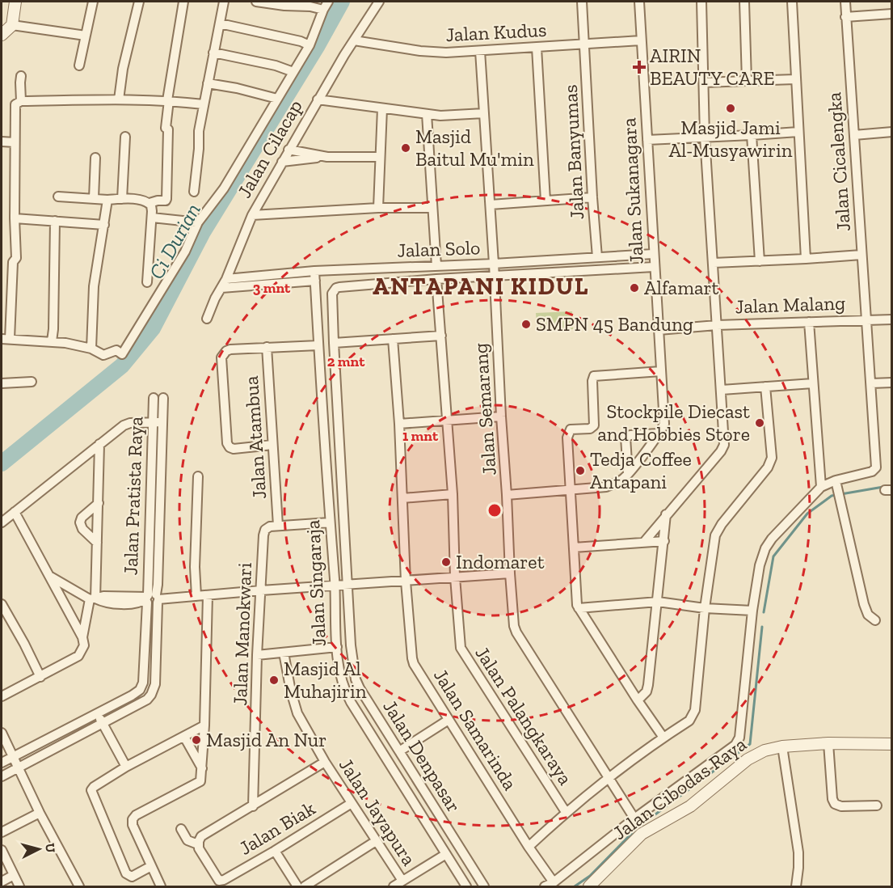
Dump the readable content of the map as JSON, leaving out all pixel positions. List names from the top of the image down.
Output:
{
  "streets": {
    "street": [
      "Jalan Kudus",
      "Jalan Cilacap",
      "Jalan Banyumas",
      "Jalan Cicalengka",
      "Jalan Sukanagara",
      "Jalan Solo",
      "Jalan Malang",
      "Jalan Semarang",
      "Jalan Atambua",
      "Jalan Pratista Raya",
      "Jalan Singaraja",
      "Jalan Manokwari",
      "Jalan Palangkaraya",
      "Jalan Samarinda",
      "Jalan Denpasar",
      "Jalan Cibodas Raya",
      "Jalan Jayapura",
      "Jalan Biak"
    ]
  },
  "crossings": [
    ["Jalan Kudus", "Jalan Cilacap"],
    ["Jalan Kudus", "Jalan Banyumas"],
    ["Jalan Kudus", "Jalan Sukanagara"],
    ["Jalan Kudus", "Jalan Semarang"],
    ["Jalan Cilacap", "Jalan Solo"],
    ["Jalan Banyumas", "Jalan Solo"],
    ["Jalan Cicalengka", "Jalan Malang"],
    ["Jalan Sukanagara", "Jalan Solo"],
    ["Jalan Sukanagara", "Jalan Malang"],
    ["Jalan Sukanagara", "Jalan Semarang"],
    ["Jalan Solo", "Jalan Semarang"],
    ["Jalan Solo", "Jalan Singaraja"],
    ["Jalan Atambua", "Jalan Manokwari"],
    ["Jalan Singaraja", "Jalan Denpasar"],
    ["Jalan Palangkaraya", "Jalan Denpasar"],
    ["Jalan Jayapura", "Jalan Biak"]
  ],
  "districts": ["ANTAPANI KIDUL"],
  "water": ["Ci Durian"],
  "places": {
    "health": ["AIRIN BEAUTY CARE"],
    "other": [
      "Masjid Jami Al-Musyawirin",
      "Masjid Baitul Mu'min",
      "Alfamart",
      "SMPN 45 Bandung",
      "Stockpile Diecast and Hobbies Store",
      "Tedja Coffee Antapani",
      "Indomaret",
      "Masjid Al Muhajirin",
      "Masjid An Nur"
    ]
  },
  "north": "right",
  "rings": ["3 mnt", "2 mnt", "1 mnt"]
}
